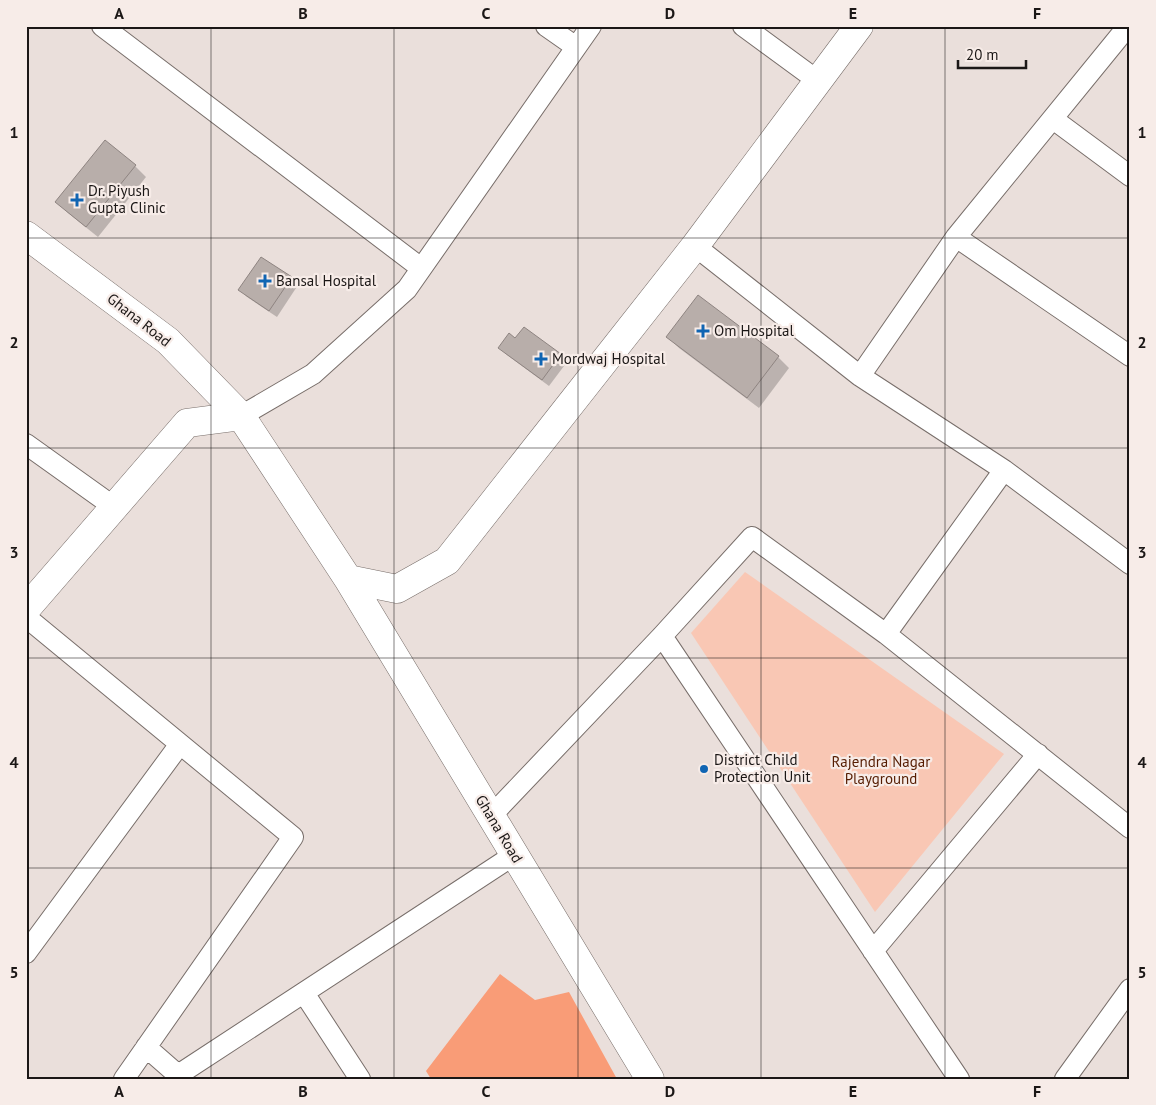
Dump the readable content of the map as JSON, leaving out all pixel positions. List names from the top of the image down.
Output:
{
  "streets": {
    "street": ["Ghana Road"]
  },
  "parks": ["Rajendra Nagar Playground"],
  "places": {
    "health": [
      "Dr. Piyush Gupta Clinic",
      "Bansal Hospital",
      "Om Hospital",
      "Mordwaj Hospital"
    ],
    "other": ["District Child Protection Unit"]
  },
  "scale_bar": "20 m",
  "grid": {
    "columns": [
      "A",
      "B",
      "C",
      "D",
      "E",
      "F"
    ],
    "rows": [
      "1",
      "2",
      "3",
      "4",
      "5"
    ]
  }
}
